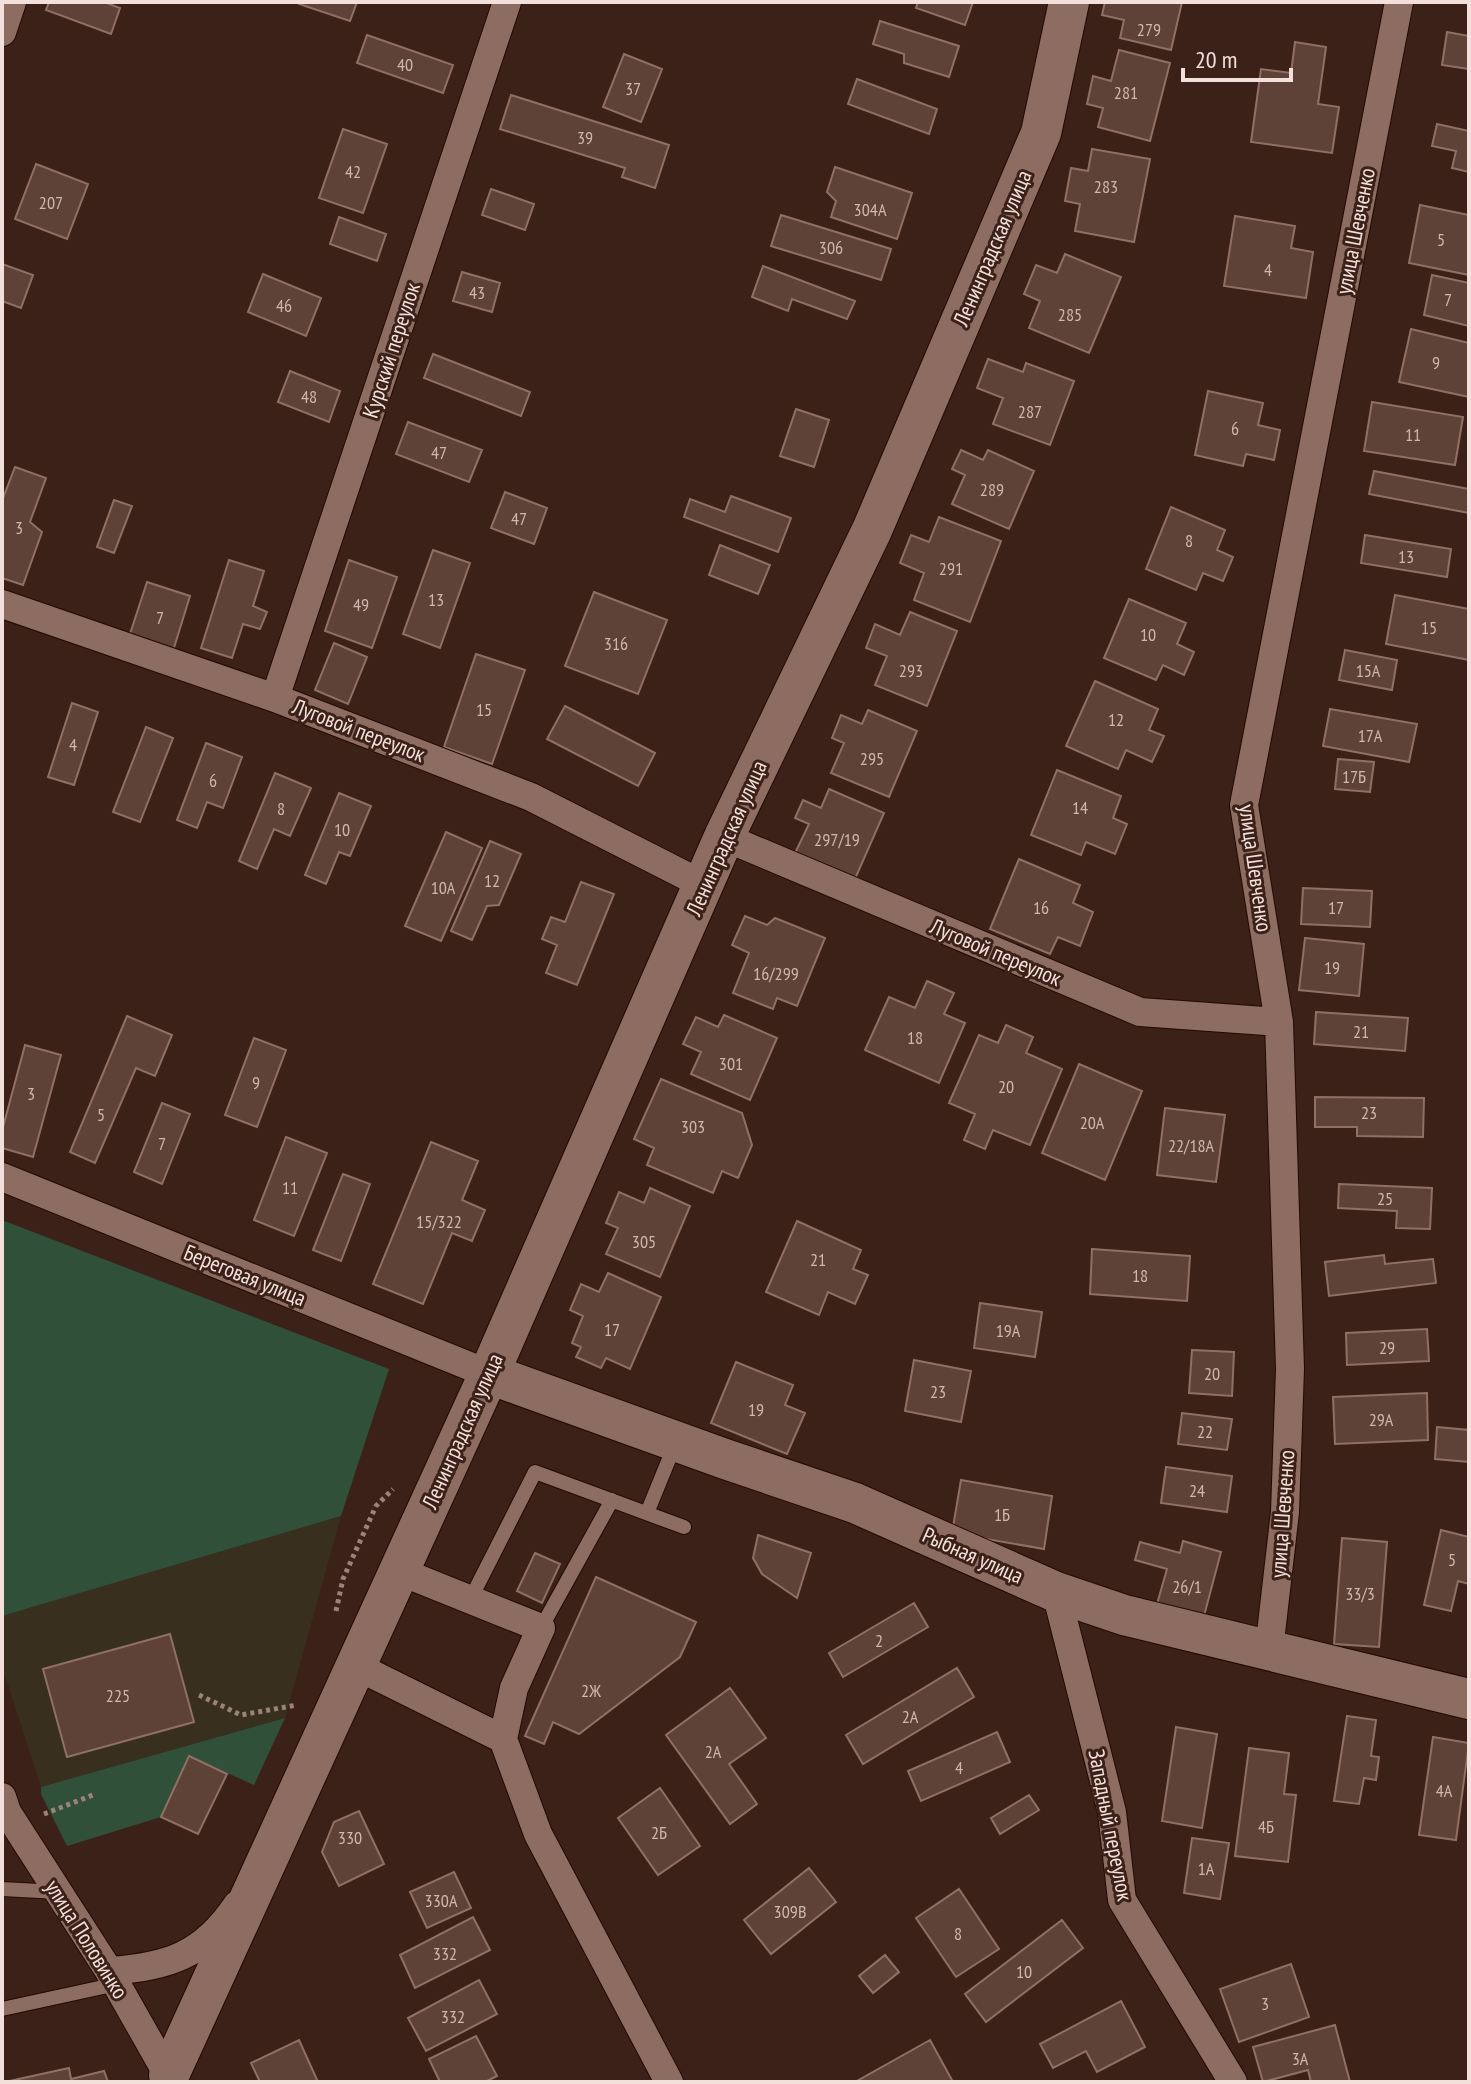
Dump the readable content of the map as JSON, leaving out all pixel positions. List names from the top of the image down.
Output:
{
  "streets": {
    "street": [
      "улица Шевченко",
      "Ленинградская улица",
      "Курский переулок",
      "Луговой переулок",
      "Береговая улица",
      "Рыбная улица",
      "Западный переулок",
      "улица Половинко"
    ]
  },
  "crossings": [
    ["улица Шевченко", "Луговой переулок"],
    ["улица Шевченко", "Рыбная улица"],
    ["Ленинградская улица", "Луговой переулок"],
    ["Ленинградская улица", "Береговая улица"],
    ["Ленинградская улица", "Рыбная улица"],
    ["Ленинградская улица", "улица Половинко"],
    ["Курский переулок", "Луговой переулок"],
    ["Береговая улица", "Рыбная улица"],
    ["Рыбная улица", "Западный переулок"]
  ],
  "house_numbers": [
    "279",
    "40",
    "37",
    "281",
    "39",
    "42",
    "283",
    "207",
    "304А",
    "5",
    "306",
    "4",
    "43",
    "7",
    "46",
    "285",
    "9",
    "48",
    "287",
    "6",
    "11",
    "47",
    "289",
    "47",
    "3",
    "8",
    "13",
    "291",
    "13",
    "49",
    "7",
    "15",
    "10",
    "316",
    "293",
    "15А",
    "15",
    "12",
    "17А",
    "4",
    "295",
    "17Б",
    "6",
    "14",
    "8",
    "10",
    "297/19",
    "12",
    "10А",
    "16",
    "17",
    "19",
    "16/299",
    "21",
    "18",
    "301",
    "9",
    "20",
    "3",
    "23",
    "5",
    "20А",
    "303",
    "7",
    "22/18А",
    "11",
    "25",
    "15/322",
    "305",
    "21",
    "18",
    "17",
    "19А",
    "29",
    "20",
    "23",
    "19",
    "29А",
    "22",
    "24",
    "1Б",
    "5",
    "26/1",
    "33/3",
    "2",
    "2Ж",
    "225",
    "2А",
    "2А",
    "4",
    "4А",
    "4Б",
    "2Б",
    "330",
    "1А",
    "330А",
    "309В",
    "8",
    "332",
    "10",
    "3",
    "332",
    "3А"
  ],
  "scale_bar": "20 m"
}
